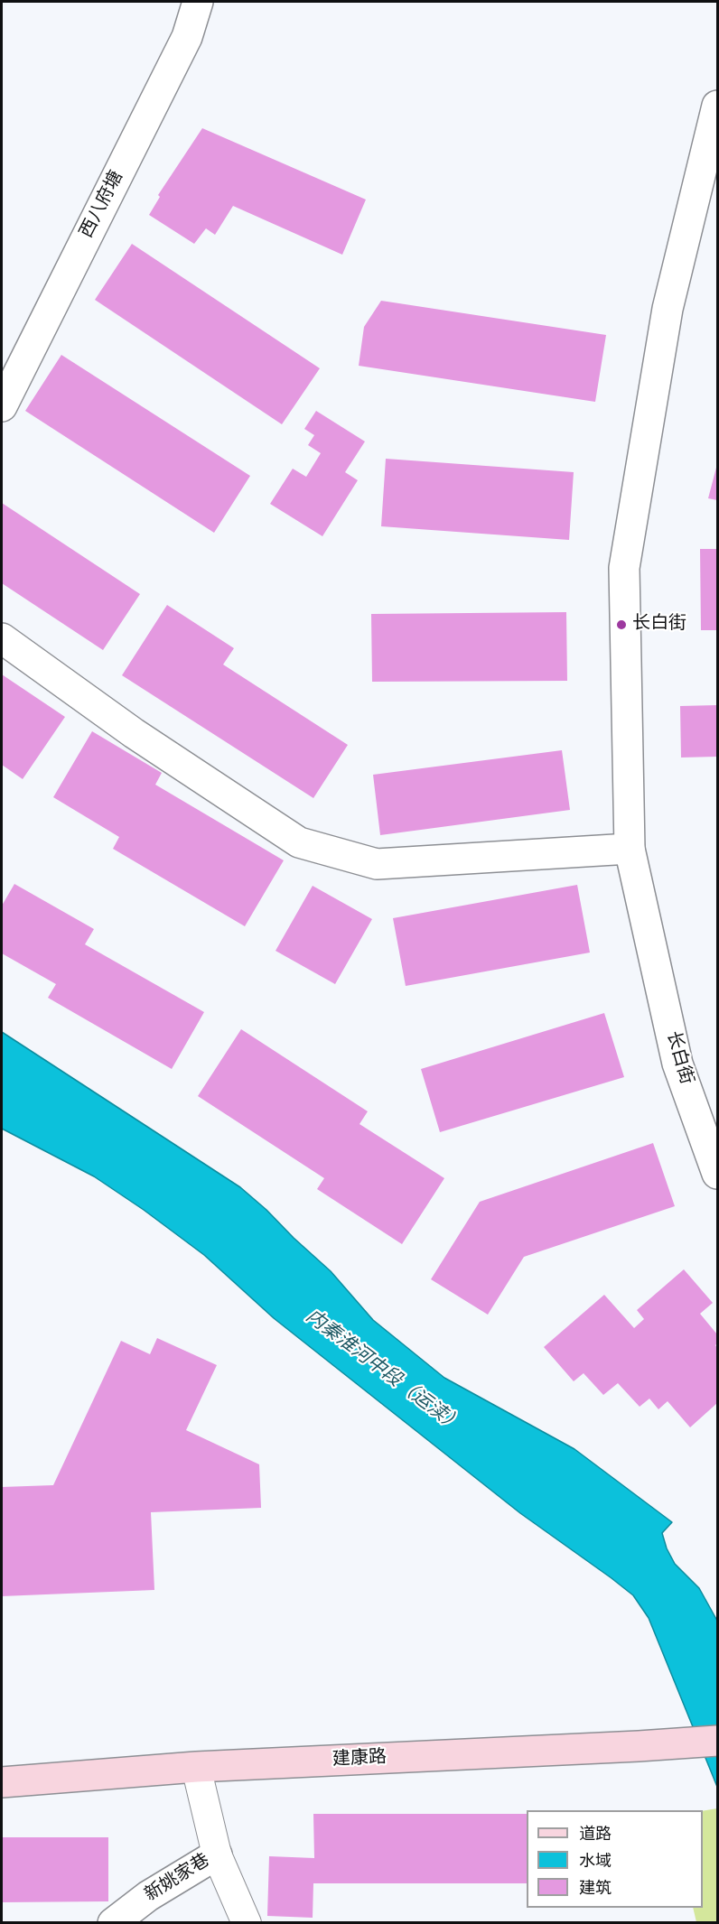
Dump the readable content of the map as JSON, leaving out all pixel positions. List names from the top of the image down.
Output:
{
  "streets": {
    "main road": ["建康路"],
    "street": ["西八府塘", "长白街", "新姚家巷"]
  },
  "water": ["内秦淮河中段（运渎）"],
  "places": ["长白街"],
  "legend": ["道路", "水域", "建筑"]
}
